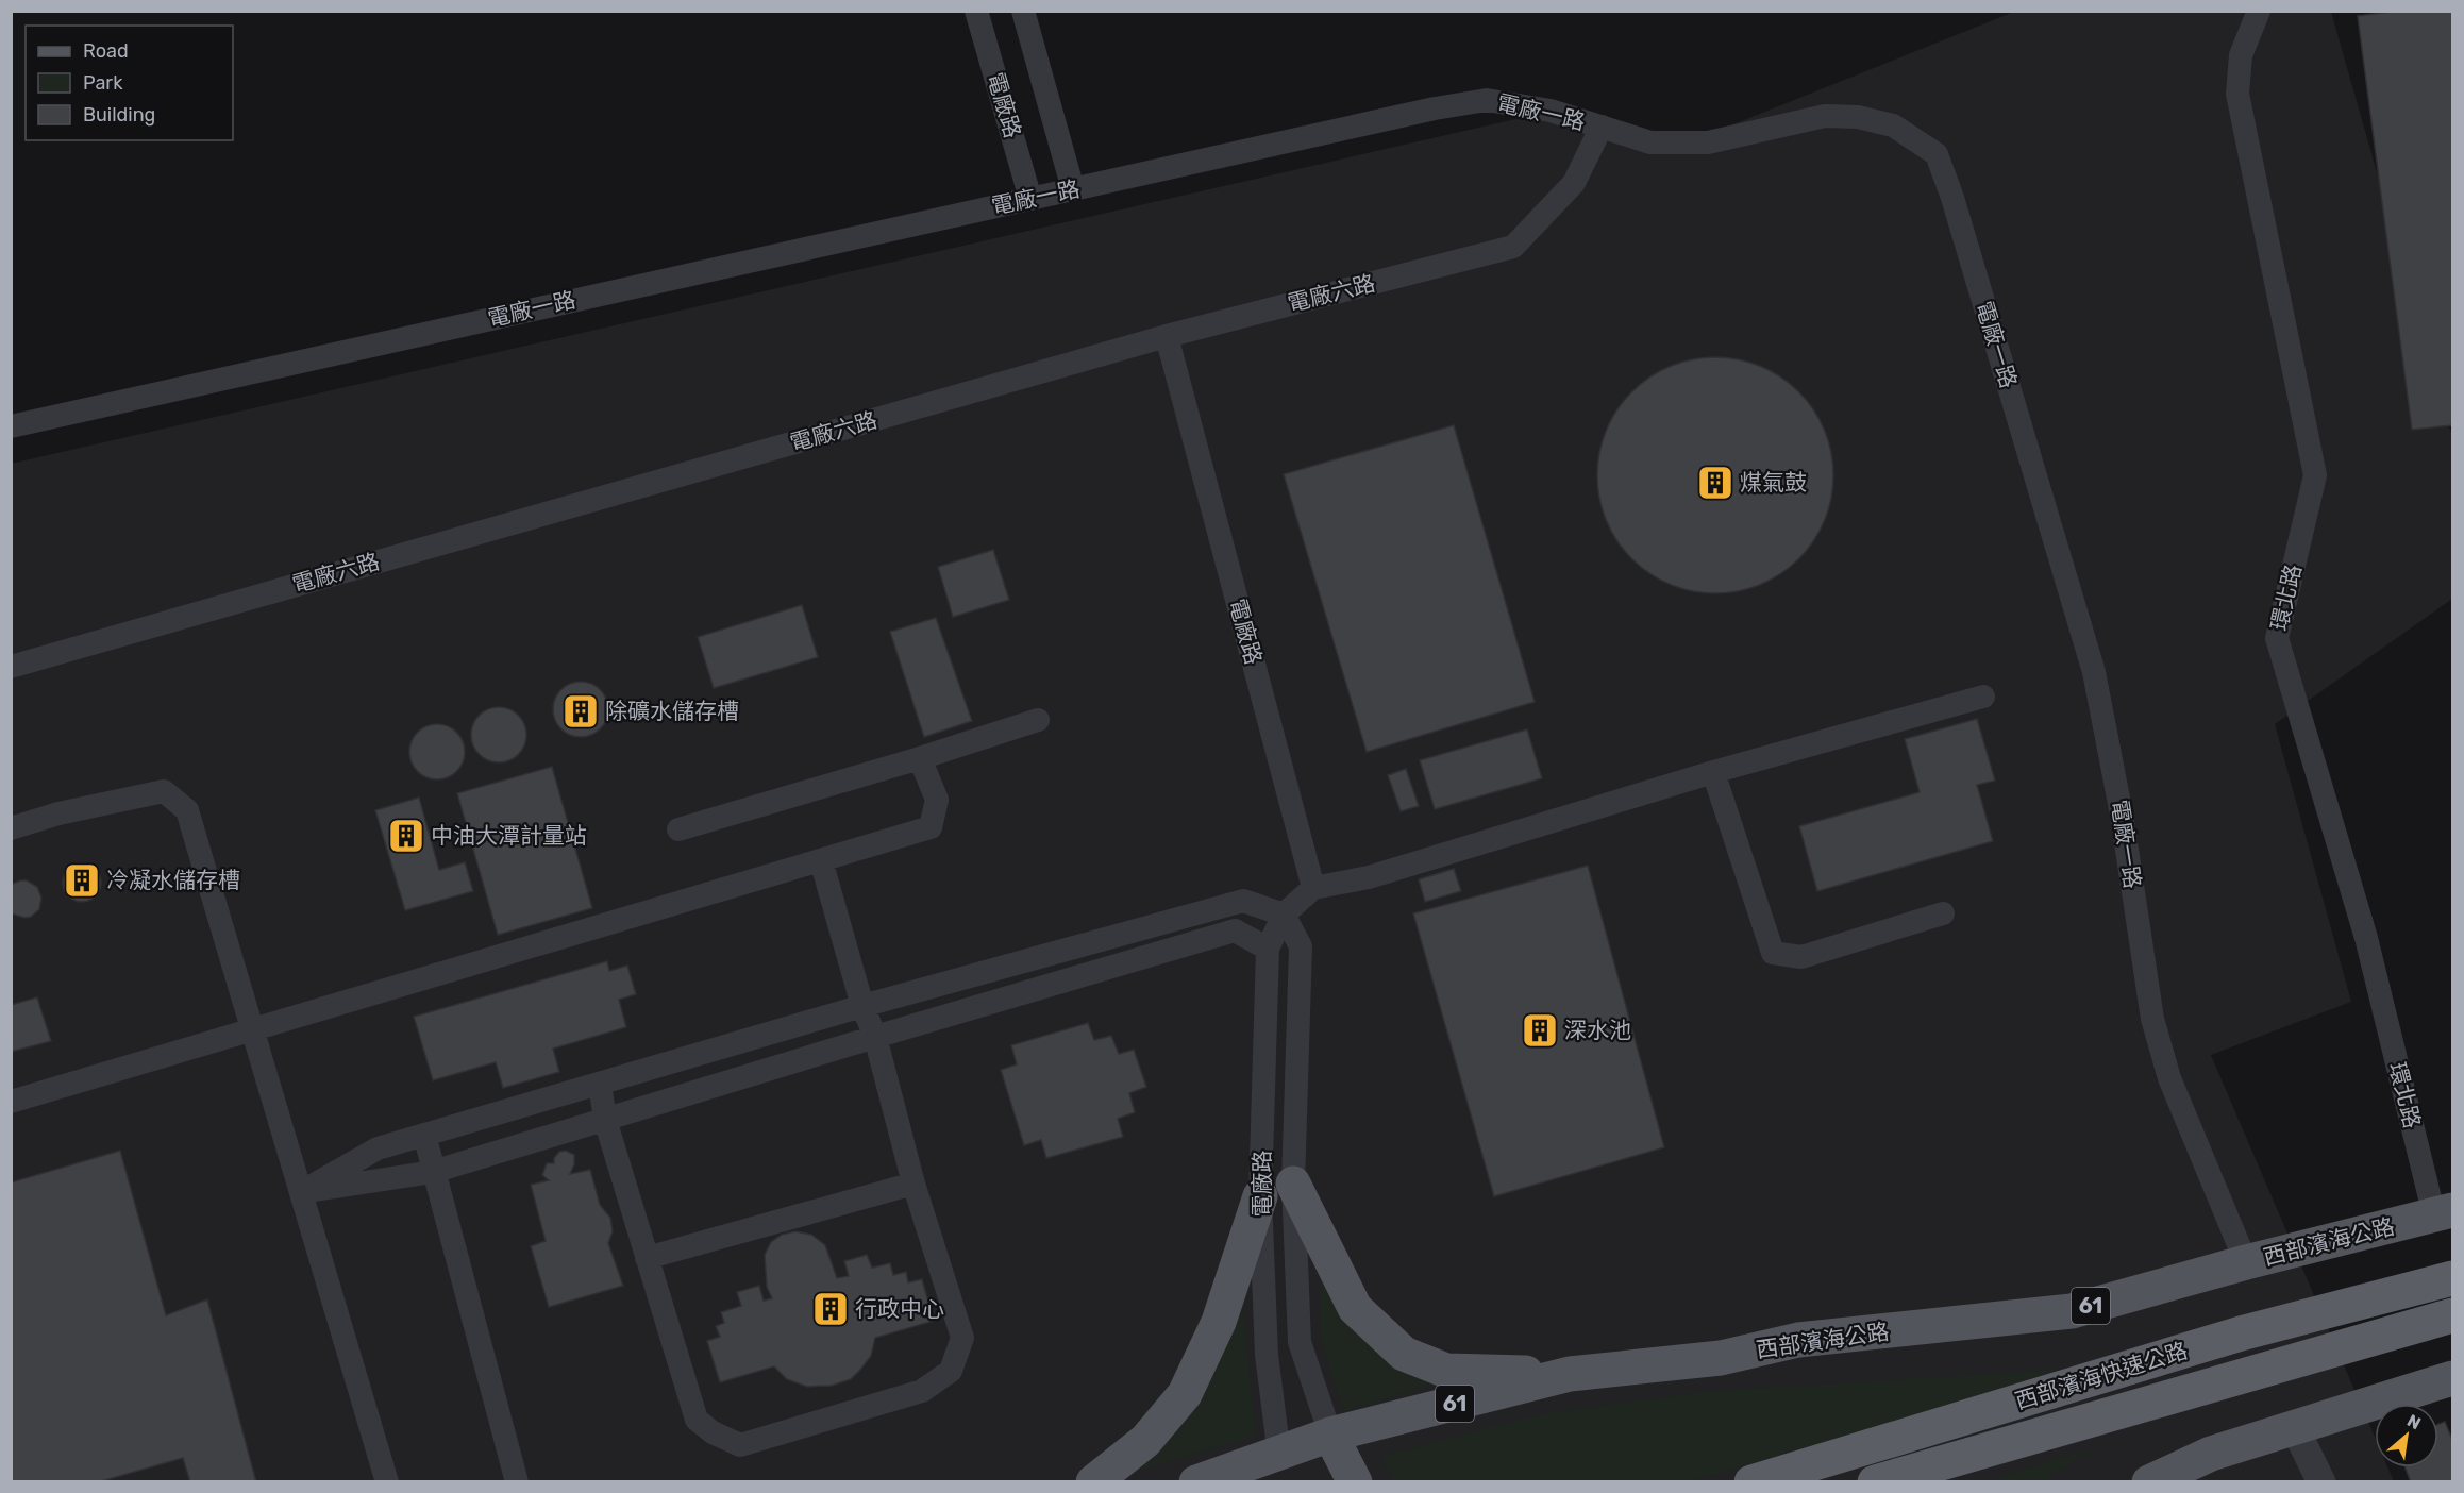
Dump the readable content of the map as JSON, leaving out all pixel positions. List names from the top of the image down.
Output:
{
  "streets": {
    "highway": ["西部濱海快速公路"],
    "main road": ["西部濱海公路", "61"],
    "street": [
      "電廠路",
      "電廠一路",
      "電廠六路",
      "環北路"
    ]
  },
  "crossings": [
    ["電廠路", "電廠一路"],
    ["電廠路", "電廠六路"],
    ["電廠路", "西部濱海公路"],
    ["電廠一路", "電廠六路"],
    ["電廠一路", "西部濱海公路"],
    ["環北路", "西部濱海公路"]
  ],
  "places": {
    "building": [
      "煤氣鼓",
      "除礦水儲存槽",
      "中油大潭計量站",
      "冷凝水儲存槽",
      "深水池",
      "行政中心"
    ]
  },
  "legend": ["Road", "Park", "Building"],
  "north": "top right"
}
